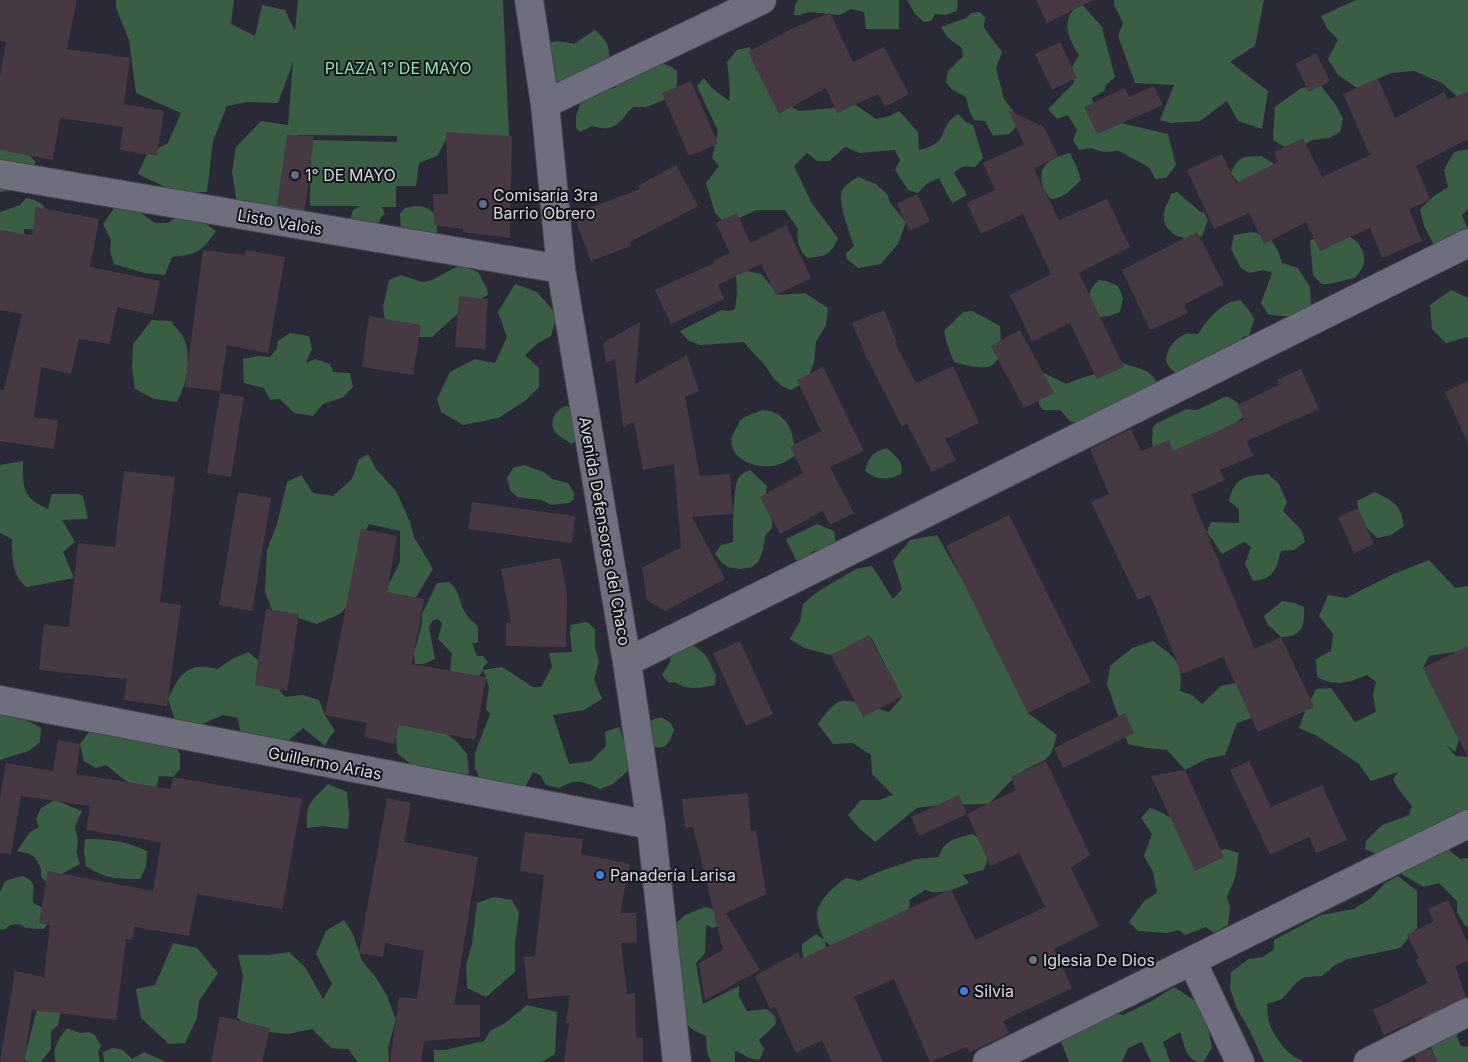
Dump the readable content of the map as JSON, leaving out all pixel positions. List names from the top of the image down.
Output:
{
  "streets": {
    "street": ["Listo Valois", "Avenida Defensores del Chaco", "Guillermo Arias"]
  },
  "crossings": [
    ["Listo Valois", "Avenida Defensores del Chaco"],
    ["Avenida Defensores del Chaco", "Guillermo Arias"]
  ],
  "parks": ["PLAZA 1° DE MAYO"],
  "places": [
    "1° DE MAYO",
    "Comisaría 3ra Barrio Obrero",
    "Panadería Larisa",
    "Iglesia De Dios",
    "Silvia"
  ]
}
